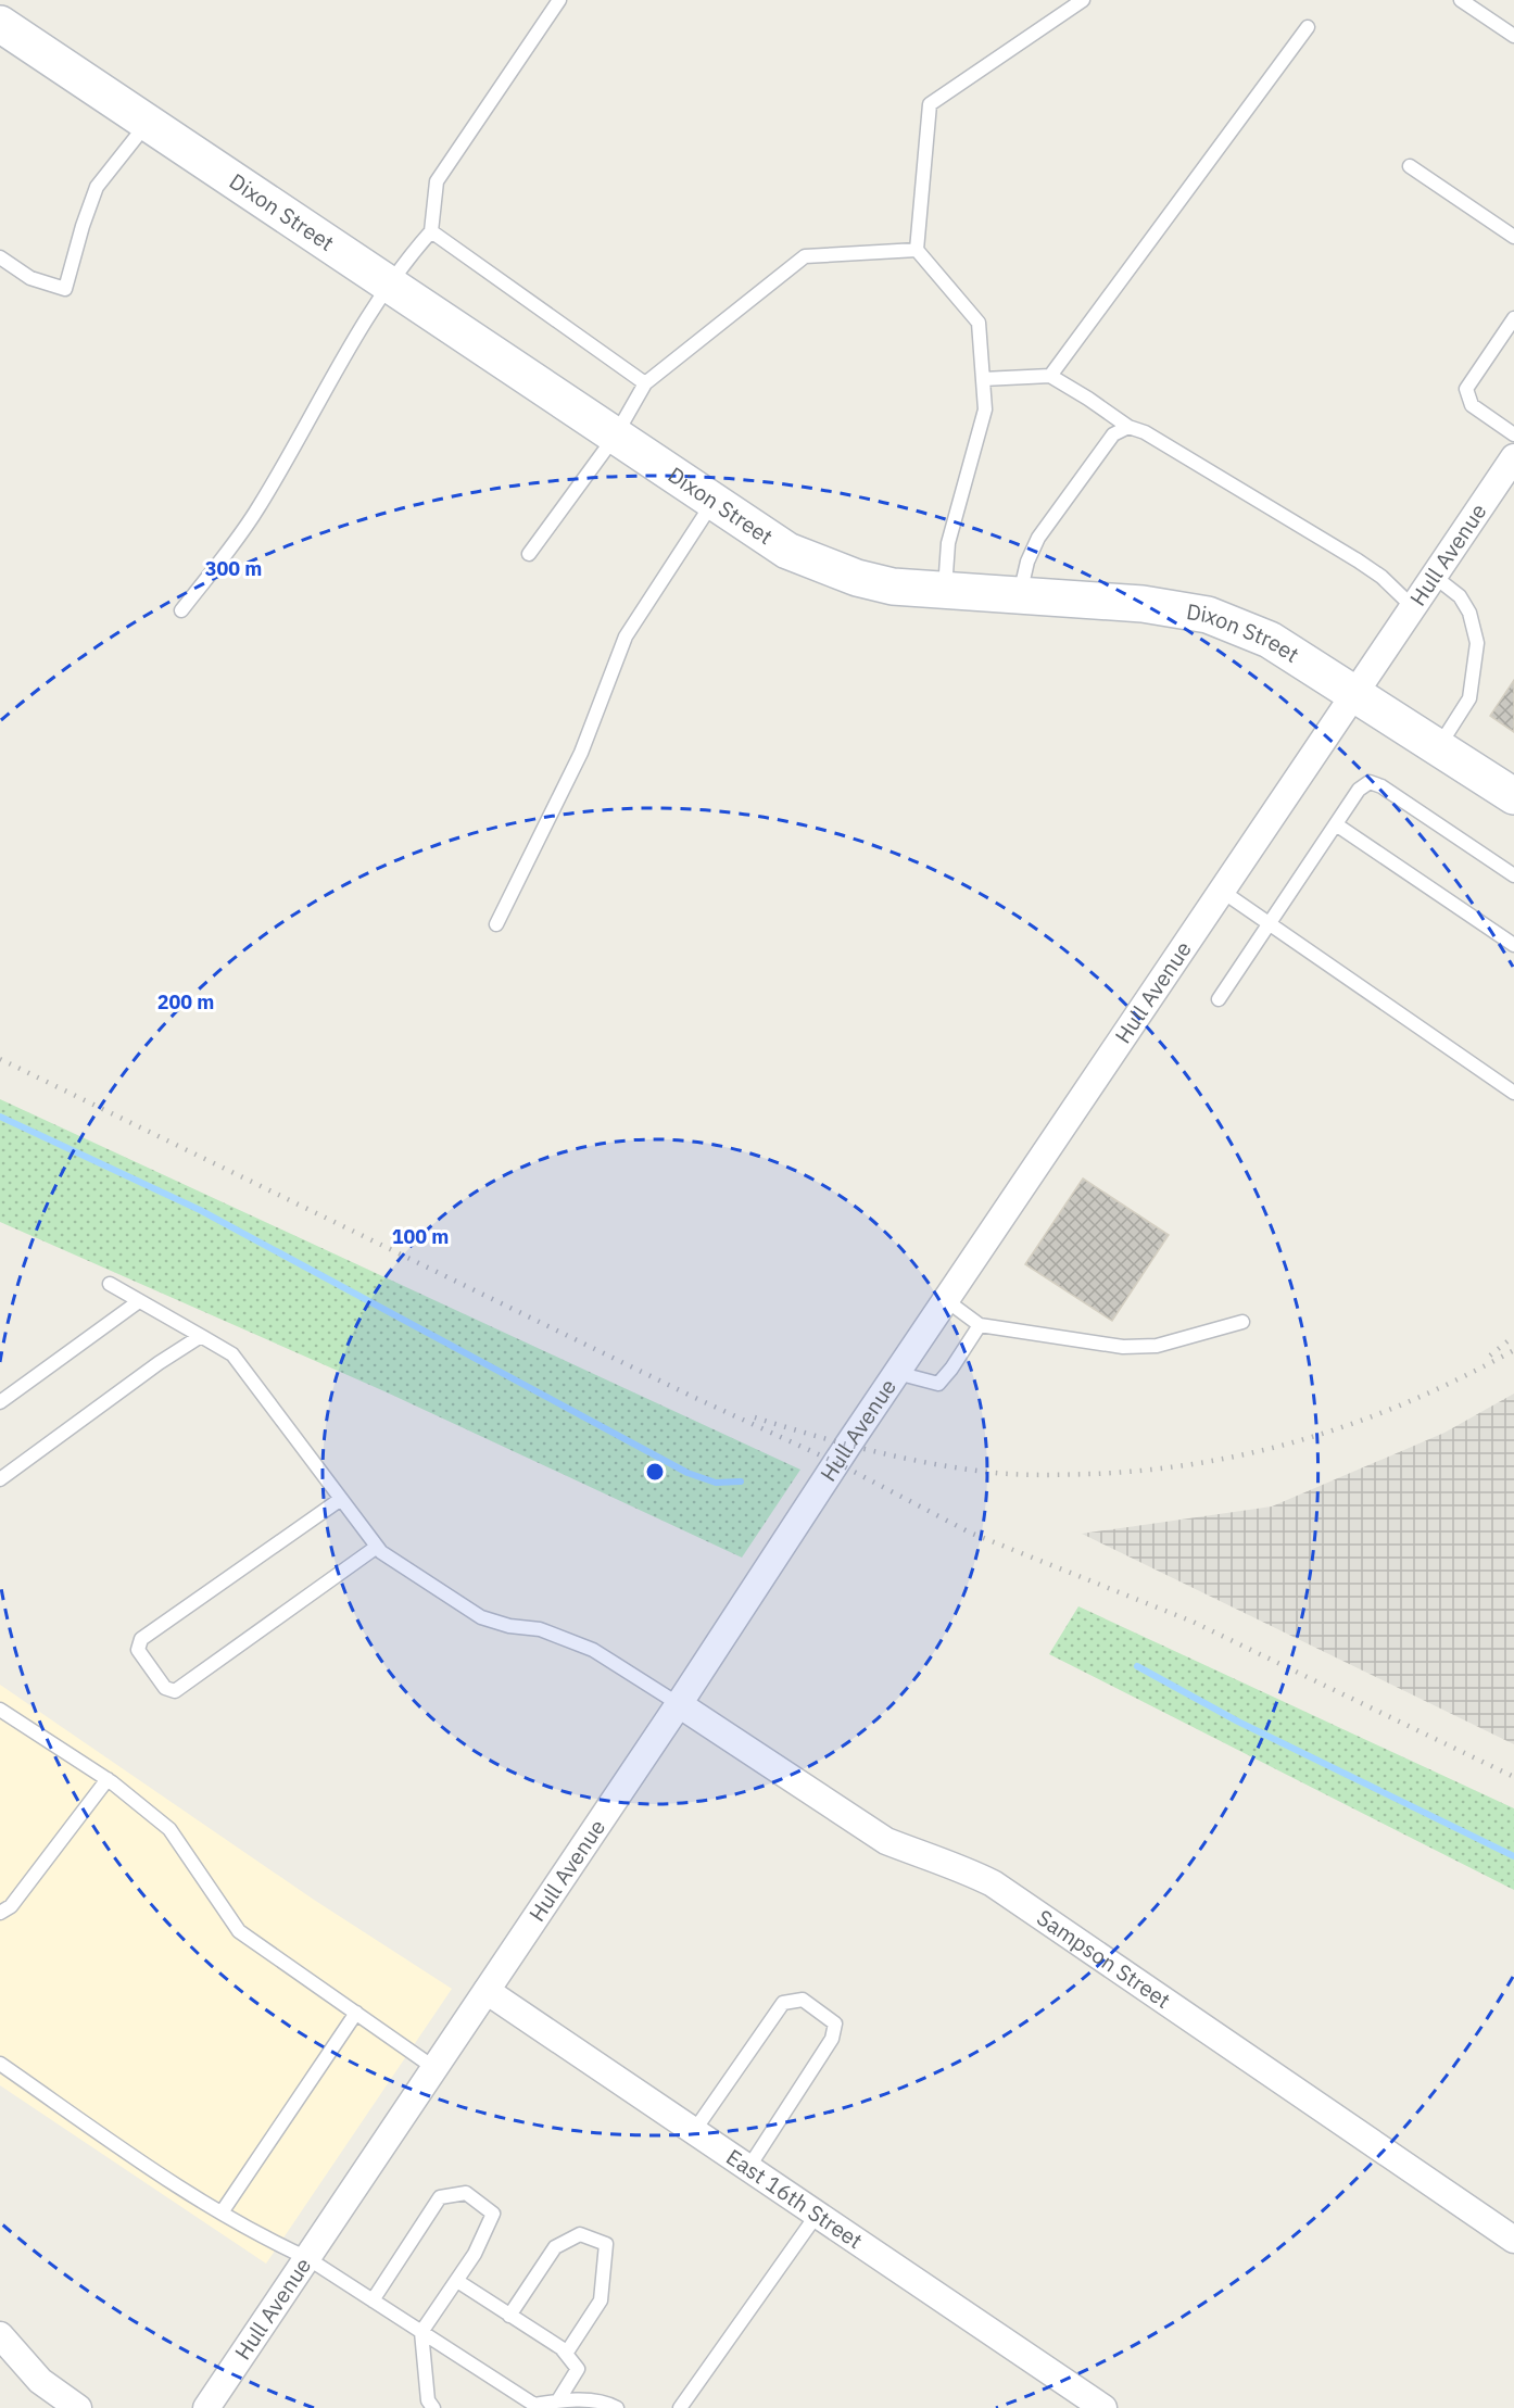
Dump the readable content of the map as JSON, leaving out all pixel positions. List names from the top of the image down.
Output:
{
  "streets": {
    "street": [
      "Dixon Street",
      "Hull Avenue",
      "Sampson Street",
      "East 16th Street"
    ]
  },
  "crossings": [
    ["Dixon Street", "Hull Avenue"],
    ["Hull Avenue", "Sampson Street"],
    ["Hull Avenue", "East 16th Street"]
  ],
  "rings": ["300 m", "200 m", "100 m"]
}
